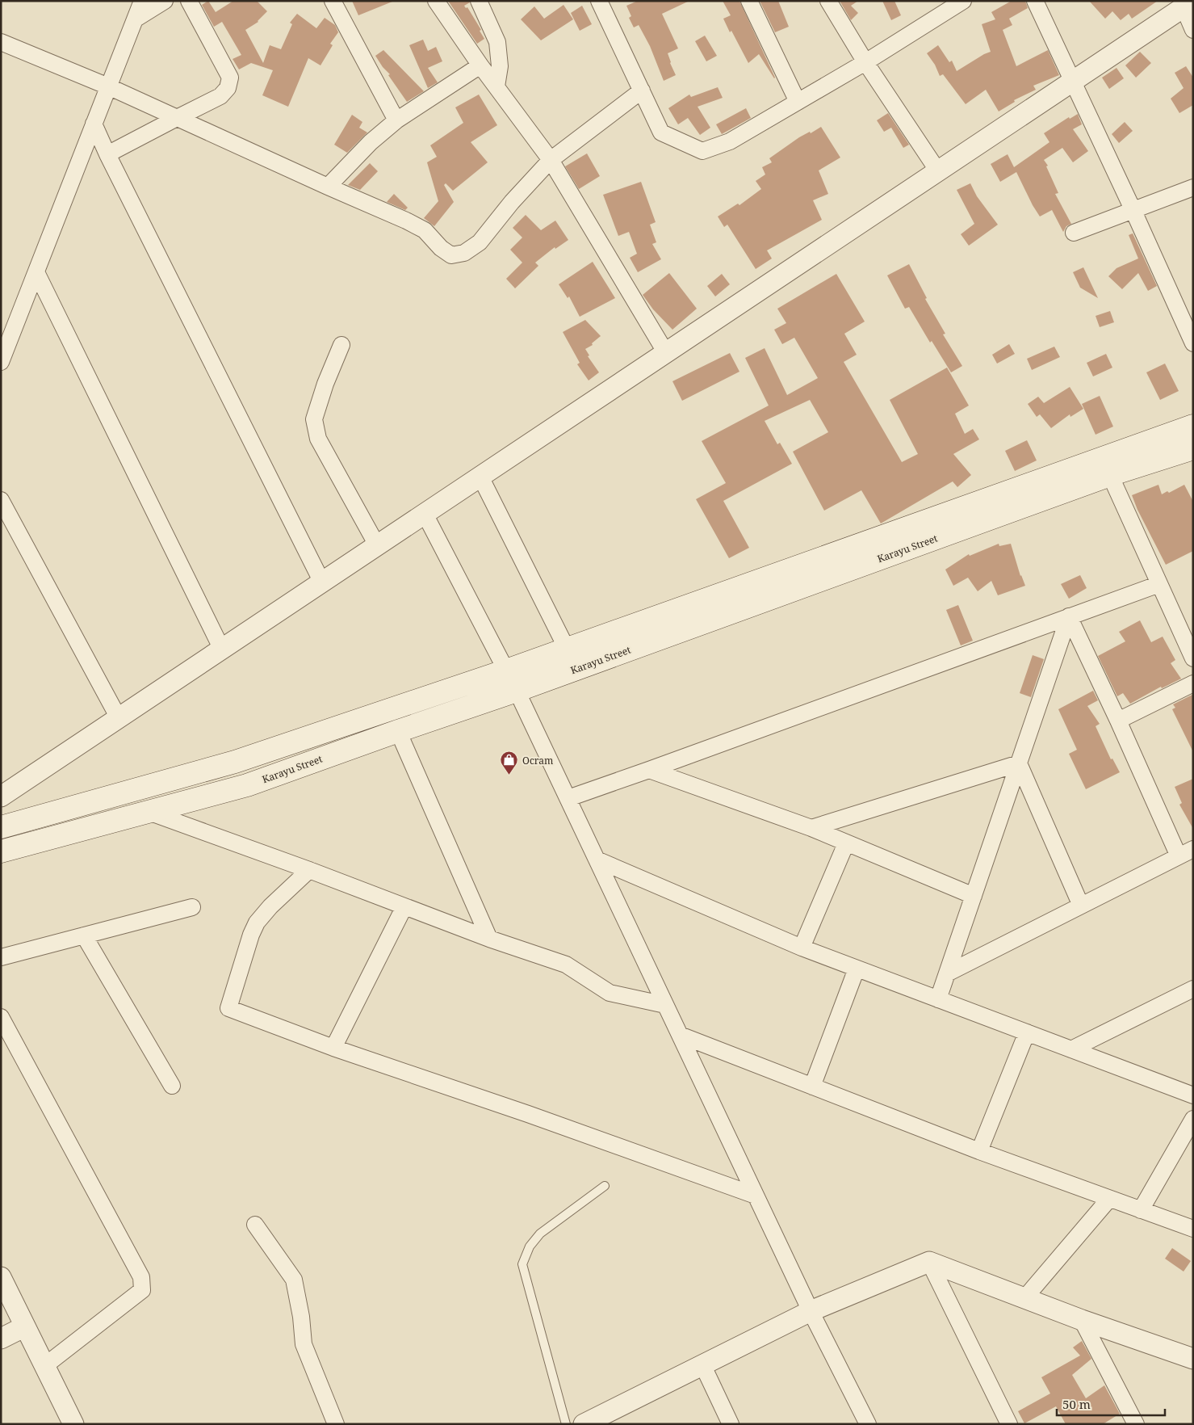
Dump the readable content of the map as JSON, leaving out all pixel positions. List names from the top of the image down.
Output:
{
  "streets": {
    "main road": ["Karayu Street"]
  },
  "places": {
    "shop": ["Ocram"]
  },
  "scale_bar": "50 m"
}
